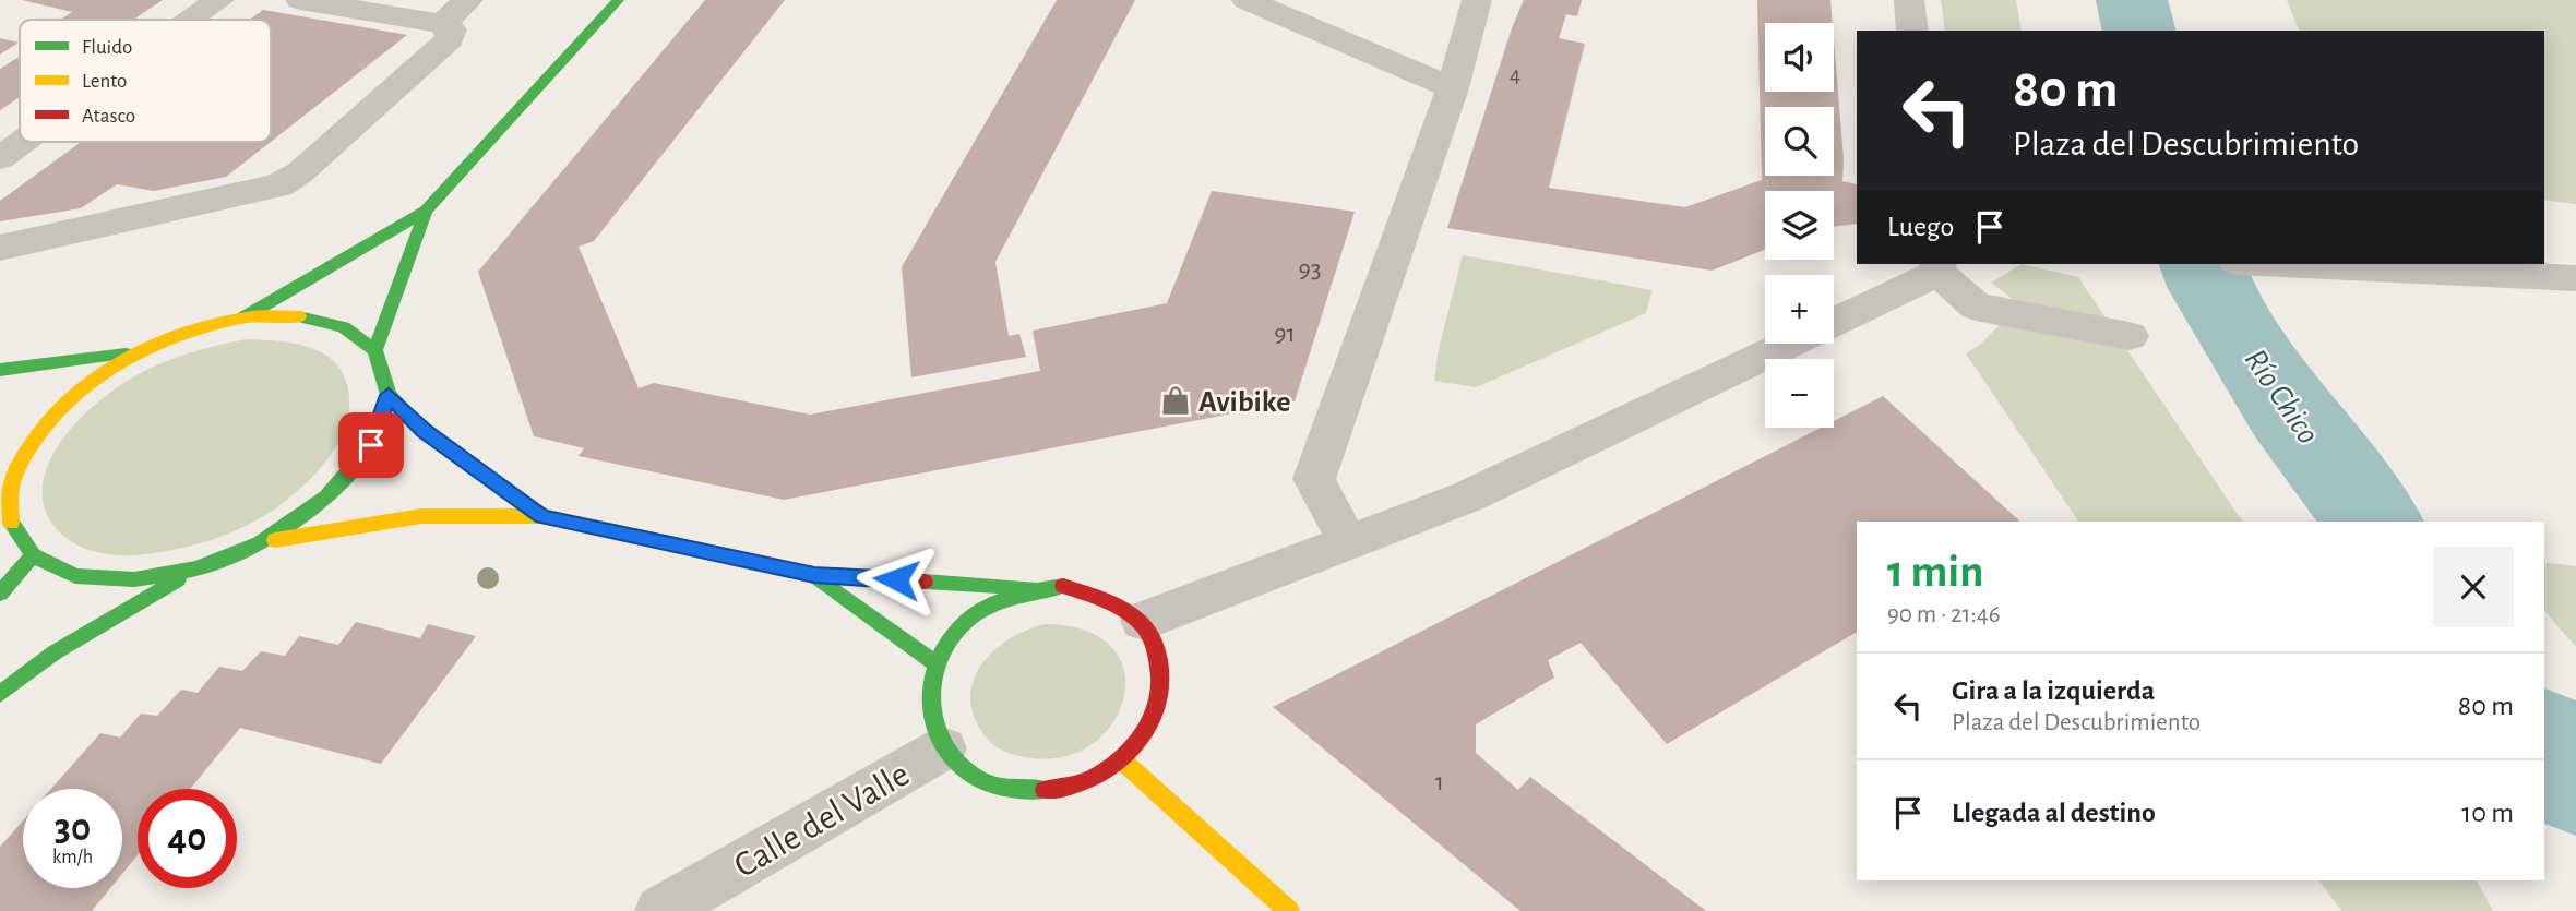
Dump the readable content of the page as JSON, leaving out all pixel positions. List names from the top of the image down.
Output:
{
  "streets": {
    "street": ["Calle del Valle"]
  },
  "water": ["Río Chico"],
  "places": {
    "shop": ["Avibike"]
  },
  "house_numbers": [
    "4",
    "93",
    "91",
    "1"
  ],
  "legend": ["Fluido", "Lento", "Atasco"],
  "page": {
    "map_buttons": ["+", "−"],
    "turn": ["80 m", "Plaza del Descubrimiento"],
    "then": "Luego",
    "heading": ["1 min", "90 m · 21:46"],
    "list": [
      {
        "name": "Gira a la izquierda",
        "note": "Plaza del Descubrimiento",
        "value": "80 m"
      },
      {
        "name": "Llegada al destino",
        "value": "10 m"
      }
    ],
    "speed": "30 km/h",
    "limit": "40"
  }
}
